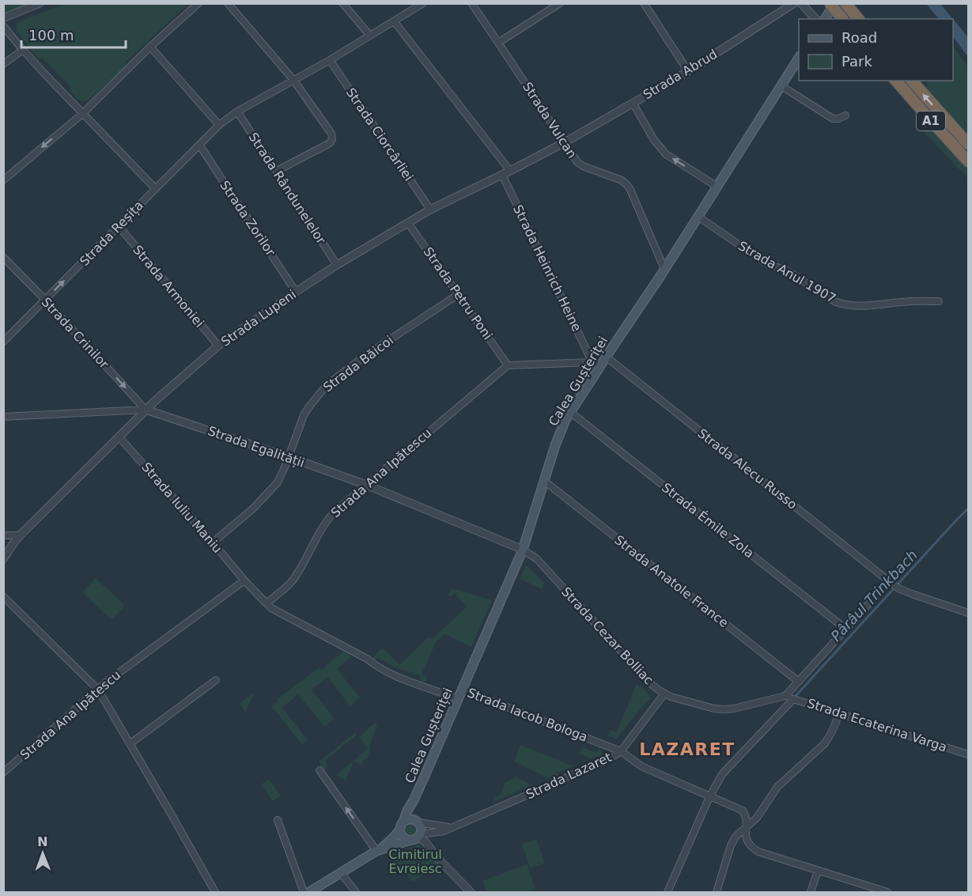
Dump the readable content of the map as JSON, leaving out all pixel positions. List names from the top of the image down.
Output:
{
  "streets": {
    "highway": ["A1"],
    "main road": ["Calea Gușteriței"],
    "street": [
      "Strada Abrud",
      "Strada Vulcan",
      "Strada Ciorcârliei",
      "Strada Rândunelelor",
      "Strada Zorilor",
      "Strada Reșița",
      "Strada Heinrich Heine",
      "Strada Anul 1907",
      "Strada Armoniei",
      "Strada Petru Poni",
      "Strada Lupeni",
      "Strada Crinilor",
      "Strada Băicoi",
      "Strada Egalității",
      "Strada Alecu Russo",
      "Strada Ana Ipătescu",
      "Strada Iuliu Maniu",
      "Strada Émile Zola",
      "Strada Anatole France",
      "Strada Cezar Bolliac",
      "Strada Iacob Bologa",
      "Strada Ecaterina Varga",
      "Strada Lazaret"
    ]
  },
  "crossings": [
    ["Strada Abrud", "Strada Vulcan"],
    ["Strada Abrud", "Strada Lupeni"],
    ["Strada Vulcan", "Strada Lupeni"],
    ["Strada Vulcan", "Calea Gușteriței"],
    ["Strada Ciorcârliei", "Strada Reșița"],
    ["Strada Ciorcârliei", "Strada Lupeni"],
    ["Strada Rândunelelor", "Strada Reșița"],
    ["Strada Rândunelelor", "Strada Lupeni"],
    ["Strada Zorilor", "Strada Reșița"],
    ["Strada Zorilor", "Strada Lupeni"],
    ["Strada Reșița", "Strada Armoniei"],
    ["Strada Reșița", "Strada Crinilor"],
    ["Strada Heinrich Heine", "Strada Lupeni"],
    ["Strada Heinrich Heine", "Calea Gușteriței"],
    ["Strada Anul 1907", "Calea Gușteriței"],
    ["Strada Armoniei", "Strada Lupeni"],
    ["Strada Petru Poni", "Strada Lupeni"],
    ["Strada Petru Poni", "Strada Băicoi"],
    ["Strada Petru Poni", "Strada Ana Ipătescu"],
    ["Strada Lupeni", "Strada Crinilor"],
    ["Strada Lupeni", "Strada Egalității"],
    ["Strada Lupeni", "Strada Iuliu Maniu"],
    ["Strada Crinilor", "Strada Egalității"],
    ["Strada Băicoi", "Strada Egalității"],
    ["Strada Băicoi", "Strada Iuliu Maniu"],
    ["Calea Gușteriței", "Strada Egalității"],
    ["Calea Gușteriței", "Strada Alecu Russo"],
    ["Calea Gușteriței", "Strada Émile Zola"],
    ["Calea Gușteriței", "Strada Anatole France"],
    ["Calea Gușteriței", "Strada Cezar Bolliac"],
    ["Calea Gușteriței", "Strada Iacob Bologa"],
    ["Calea Gușteriței", "Strada Lazaret"],
    ["Strada Egalității", "Strada Ana Ipătescu"],
    ["Strada Egalității", "Strada Cezar Bolliac"],
    ["Strada Ana Ipătescu", "Strada Iuliu Maniu"],
    ["Strada Cezar Bolliac", "Strada Ecaterina Varga"],
    ["Strada Cezar Bolliac", "Strada Lazaret"],
    ["Strada Iacob Bologa", "Strada Lazaret"]
  ],
  "one_way": ["Strada Crinilor"],
  "districts": ["LAZARET"],
  "water": ["Pârâul Trinkbach"],
  "parks": ["Cimitirul Evreiesc"],
  "legend": ["Road", "Park"],
  "scale_bar": "100 m",
  "north": "top"
}
